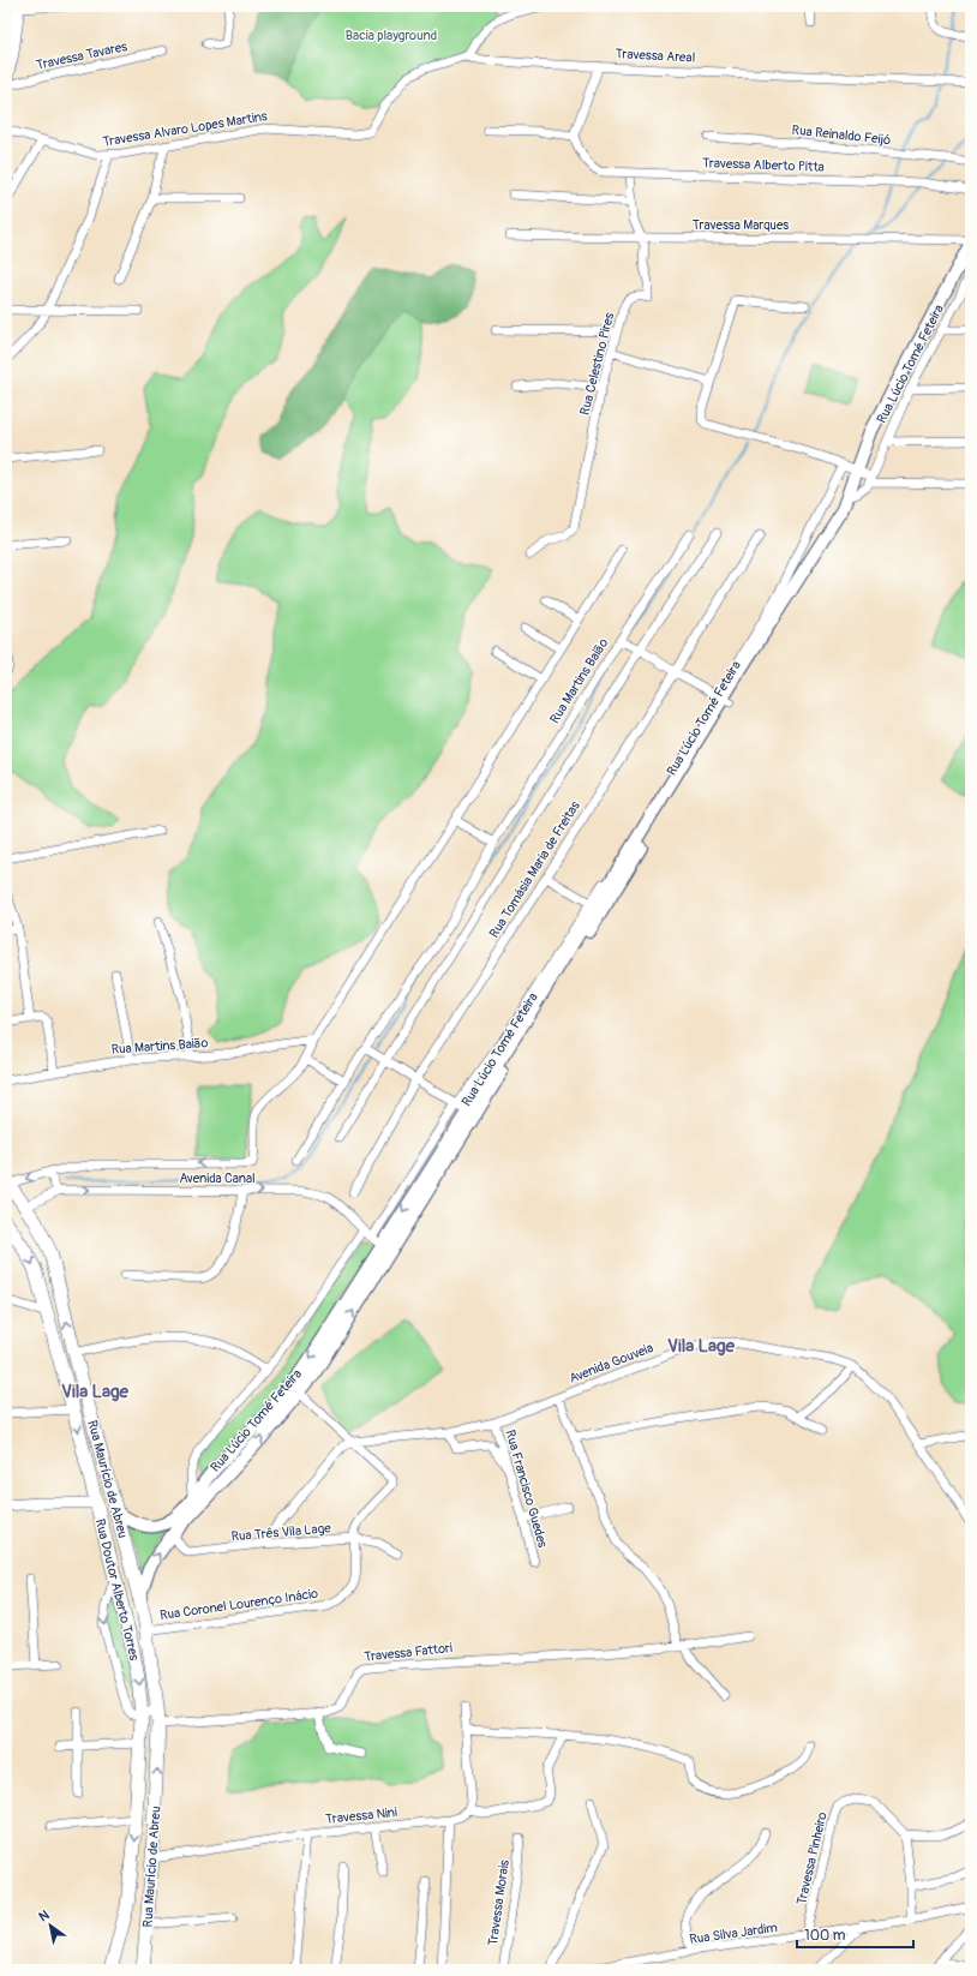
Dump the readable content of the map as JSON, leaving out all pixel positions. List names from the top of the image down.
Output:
{
  "streets": {
    "main road": ["Rua Lúcio Tomé Feteira", "Rua Maurício de Abreu", "Rua Doutor Alberto Torres"],
    "street": [
      "Travessa Tavares",
      "Travessa Areal",
      "Travessa Alvaro Lopes Martins",
      "Rua Reinaldo Feijó",
      "Travessa Alberto Pitta",
      "Travessa Marques",
      "Rua Celestino Pires",
      "Rua Martins Baião",
      "Rua Tomásia Maria de Freitas",
      "Avenida Canal",
      "Avenida Gouveia",
      "Rua Francisco Guedes",
      "Rua Três Vila Lage",
      "Rua Coronel Lourenço Inácio",
      "Travessa Fattori",
      "Travessa Nini",
      "Travessa Pinheiro",
      "Travessa Morais",
      "Rua Silva Jardim"
    ]
  },
  "crossings": [
    ["Travessa Areal", "Travessa Alvaro Lopes Martins"],
    ["Travessa Alberto Pitta", "Rua Celestino Pires"],
    ["Travessa Marques", "Rua Celestino Pires"],
    ["Travessa Marques", "Rua Lúcio Tomé Feteira"],
    ["Rua Lúcio Tomé Feteira", "Avenida Canal"],
    ["Rua Lúcio Tomé Feteira", "Rua Maurício de Abreu"],
    ["Rua Lúcio Tomé Feteira", "Rua Três Vila Lage"],
    ["Avenida Canal", "Rua Maurício de Abreu"],
    ["Avenida Gouveia", "Rua Francisco Guedes"],
    ["Avenida Gouveia", "Rua Coronel Lourenço Inácio"],
    ["Rua Maurício de Abreu", "Rua Coronel Lourenço Inácio"],
    ["Rua Maurício de Abreu", "Travessa Fattori"],
    ["Rua Maurício de Abreu", "Travessa Nini"],
    ["Rua Três Vila Lage", "Rua Coronel Lourenço Inácio"],
    ["Travessa Pinheiro", "Rua Silva Jardim"]
  ],
  "one_way": ["Rua Doutor Alberto Torres"],
  "districts": ["Vila Lage", "Vila Lage"],
  "parks": ["Bacia playground"],
  "scale_bar": "100 m",
  "north": "top left"
}
